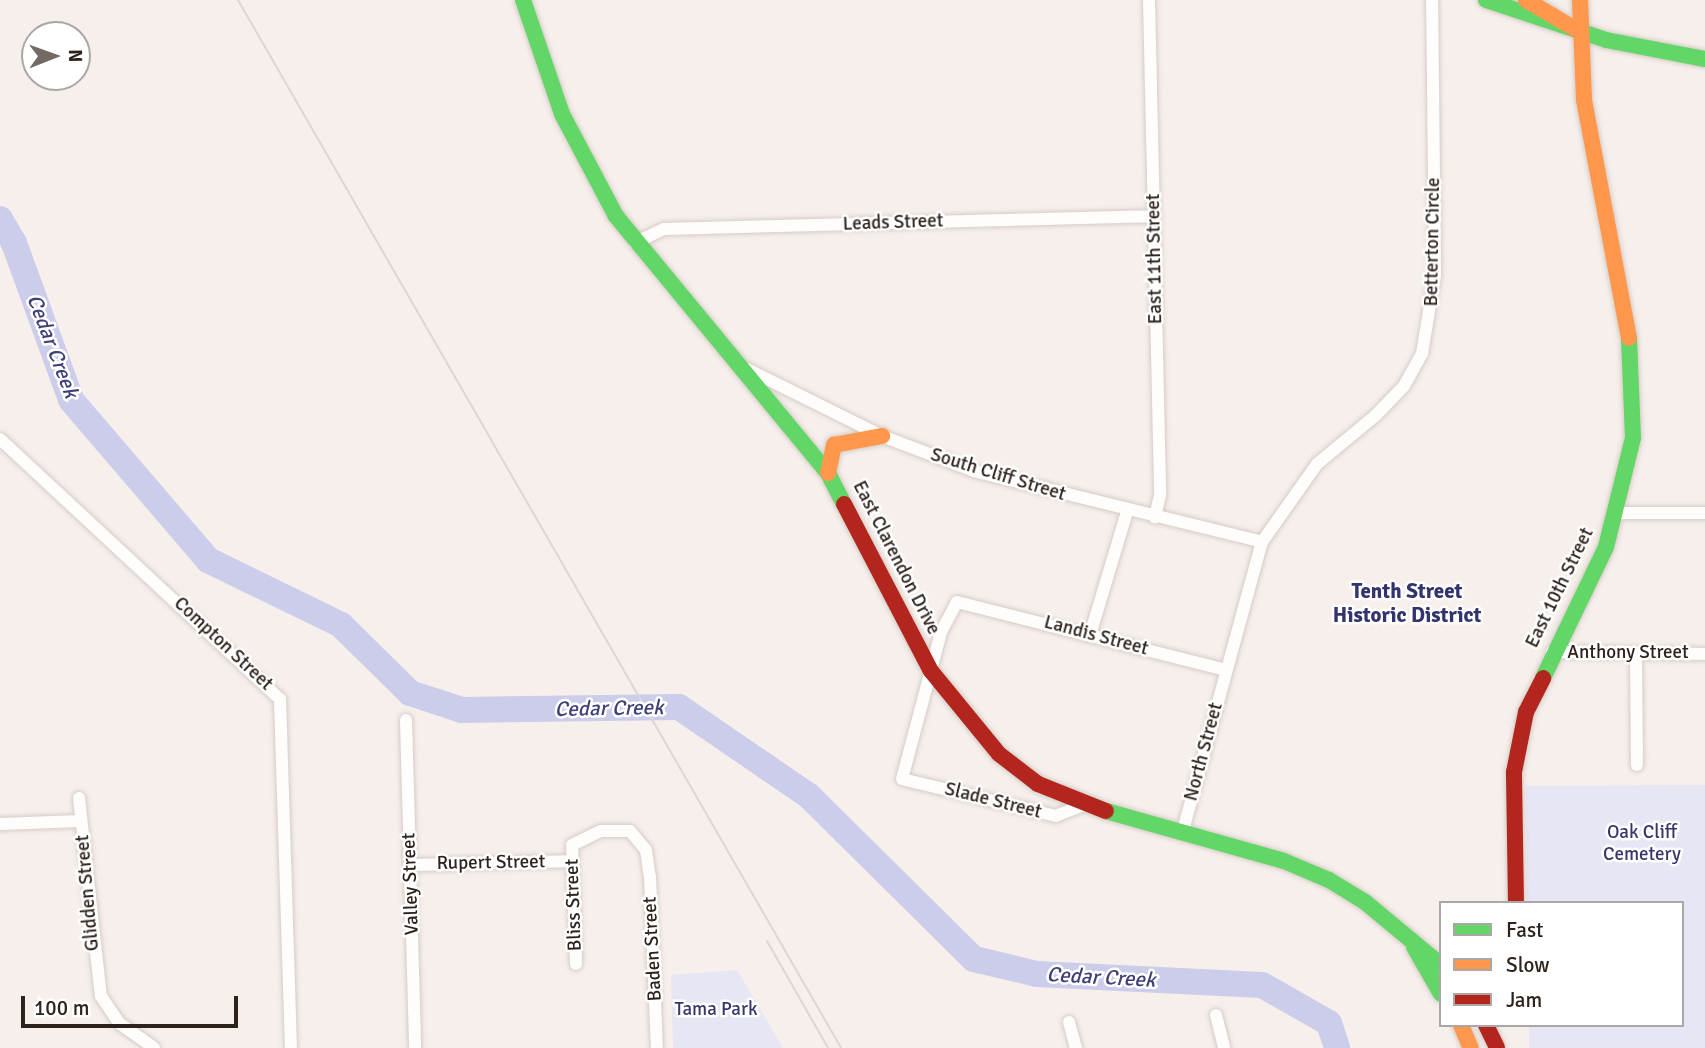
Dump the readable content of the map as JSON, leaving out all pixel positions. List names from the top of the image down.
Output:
{
  "streets": {
    "main road": ["East Clarendon Drive", "East 10th Street"],
    "street": [
      "Leads Street",
      "Betterton Circle",
      "East 11th Street",
      "South Cliff Street",
      "Landis Street",
      "Compton Street",
      "Anthony Street",
      "North Street",
      "Slade Street",
      "Rupert Street",
      "Valley Street",
      "Glidden Street",
      "Bliss Street",
      "Baden Street"
    ]
  },
  "crossings": [
    ["Leads Street", "East 11th Street"],
    ["Leads Street", "East Clarendon Drive"],
    ["Betterton Circle", "South Cliff Street"],
    ["Betterton Circle", "Landis Street"],
    ["Betterton Circle", "North Street"],
    ["East 11th Street", "South Cliff Street"],
    ["South Cliff Street", "East Clarendon Drive"],
    ["East Clarendon Drive", "Landis Street"],
    ["East Clarendon Drive", "North Street"],
    ["East Clarendon Drive", "Slade Street"],
    ["East 10th Street", "Anthony Street"],
    ["Landis Street", "North Street"],
    ["Landis Street", "Slade Street"],
    ["Rupert Street", "Valley Street"],
    ["Rupert Street", "Bliss Street"],
    ["Rupert Street", "Baden Street"]
  ],
  "districts": ["Tenth Street Historic District"],
  "water": ["Cedar Creek"],
  "parks": ["Oak Cliff Cemetery", "Tama Park"],
  "legend": ["Fast", "Slow", "Jam"],
  "scale_bar": "100 m",
  "north": "right"
}
